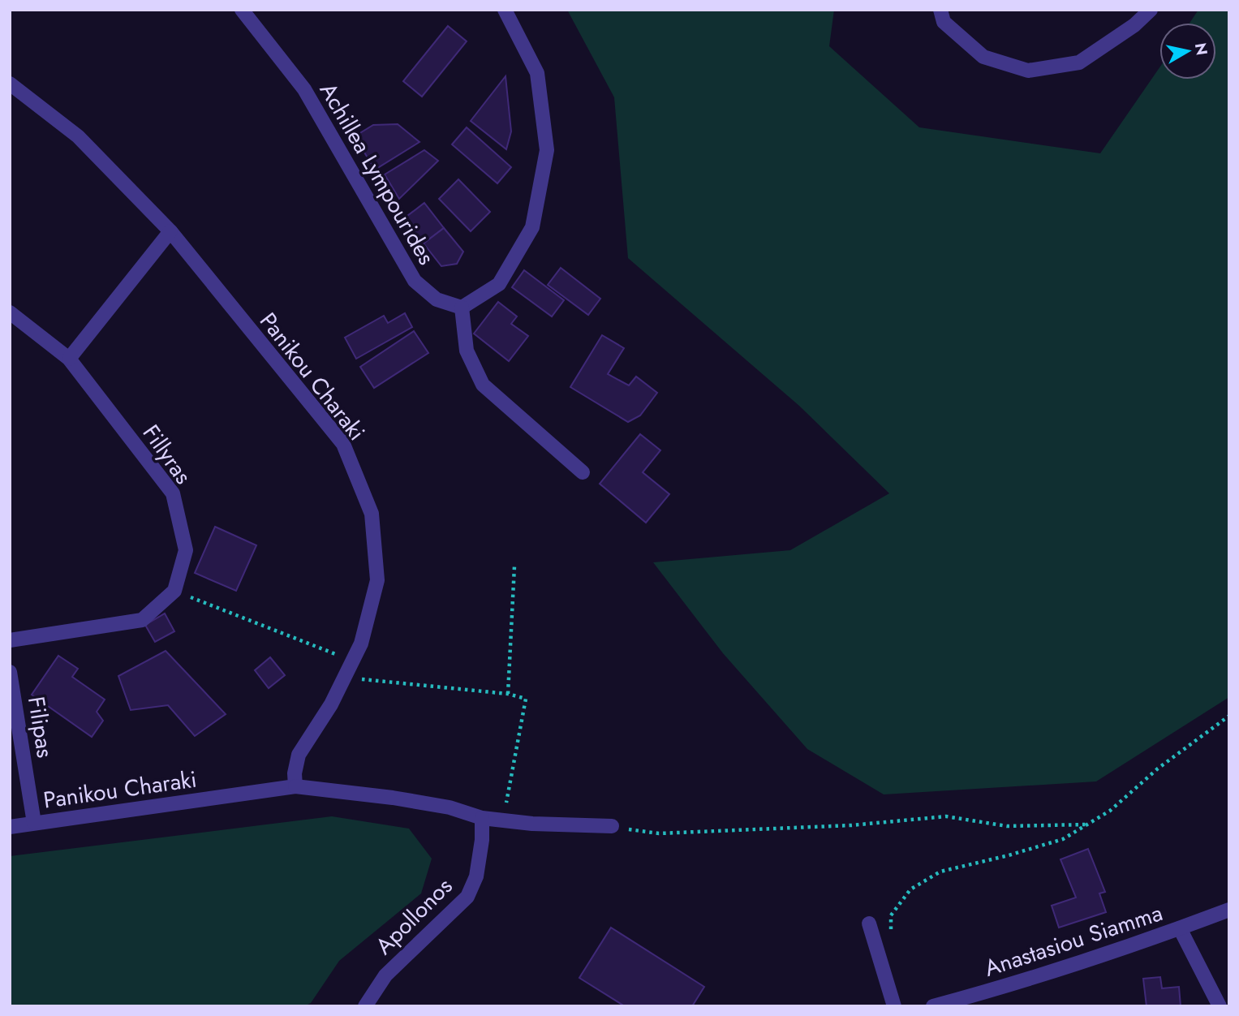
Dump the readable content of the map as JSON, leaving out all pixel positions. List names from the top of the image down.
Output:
{
  "streets": {
    "street": [
      "Achillea Lympourides",
      "Panikou Charaki",
      "Fillyras",
      "Filipas",
      "Apollonos",
      "Anastasiou Siamma"
    ]
  },
  "crossings": [
    ["Panikou Charaki", "Filipas"]
  ],
  "north": "right"
}
